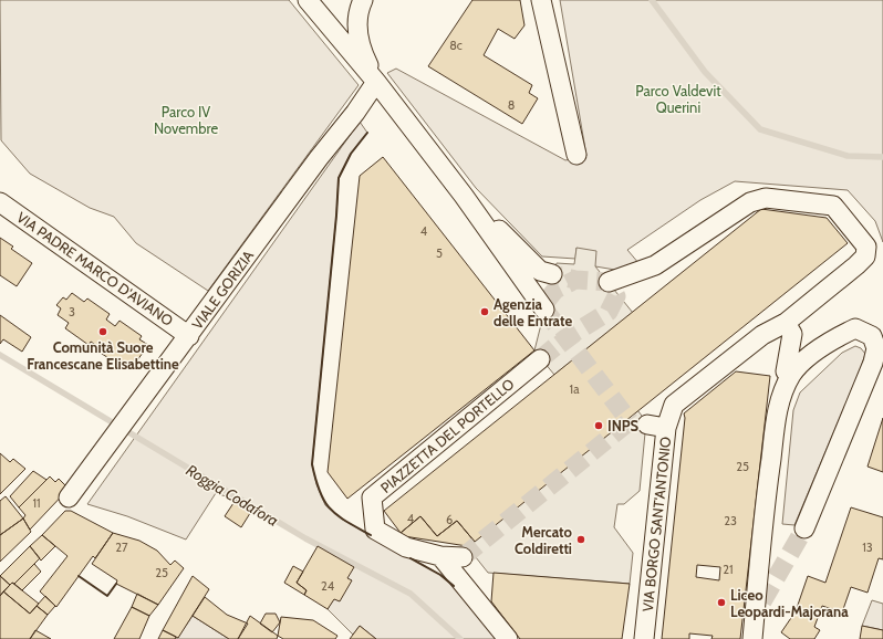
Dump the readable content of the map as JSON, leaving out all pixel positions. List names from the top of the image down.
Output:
{
  "streets": {
    "street": [
      "VIA PADRE MARCO D'AVIANO",
      "VIALE GORIZIA",
      "PIAZZETTA DEL PORTELLO",
      "VIA BORGO SANT'ANTONIO"
    ]
  },
  "crossings": [
    ["VIA PADRE MARCO D'AVIANO", "VIALE GORIZIA"]
  ],
  "water": ["Roggia Codafora"],
  "parks": ["Parco Valdevit Querini", "Parco IV Novembre"],
  "places": [
    "Agenzia delle Entrate",
    "Comunità Suore Francescane Elisabettine",
    "INPS",
    "Mercato Coldiretti",
    "Liceo Leopardi-Majorana"
  ],
  "house_numbers": [
    "8c",
    "8",
    "4",
    "5",
    "3",
    "1a",
    "25",
    "11",
    "4",
    "6",
    "23",
    "27",
    "13",
    "21",
    "25",
    "24"
  ]
}
